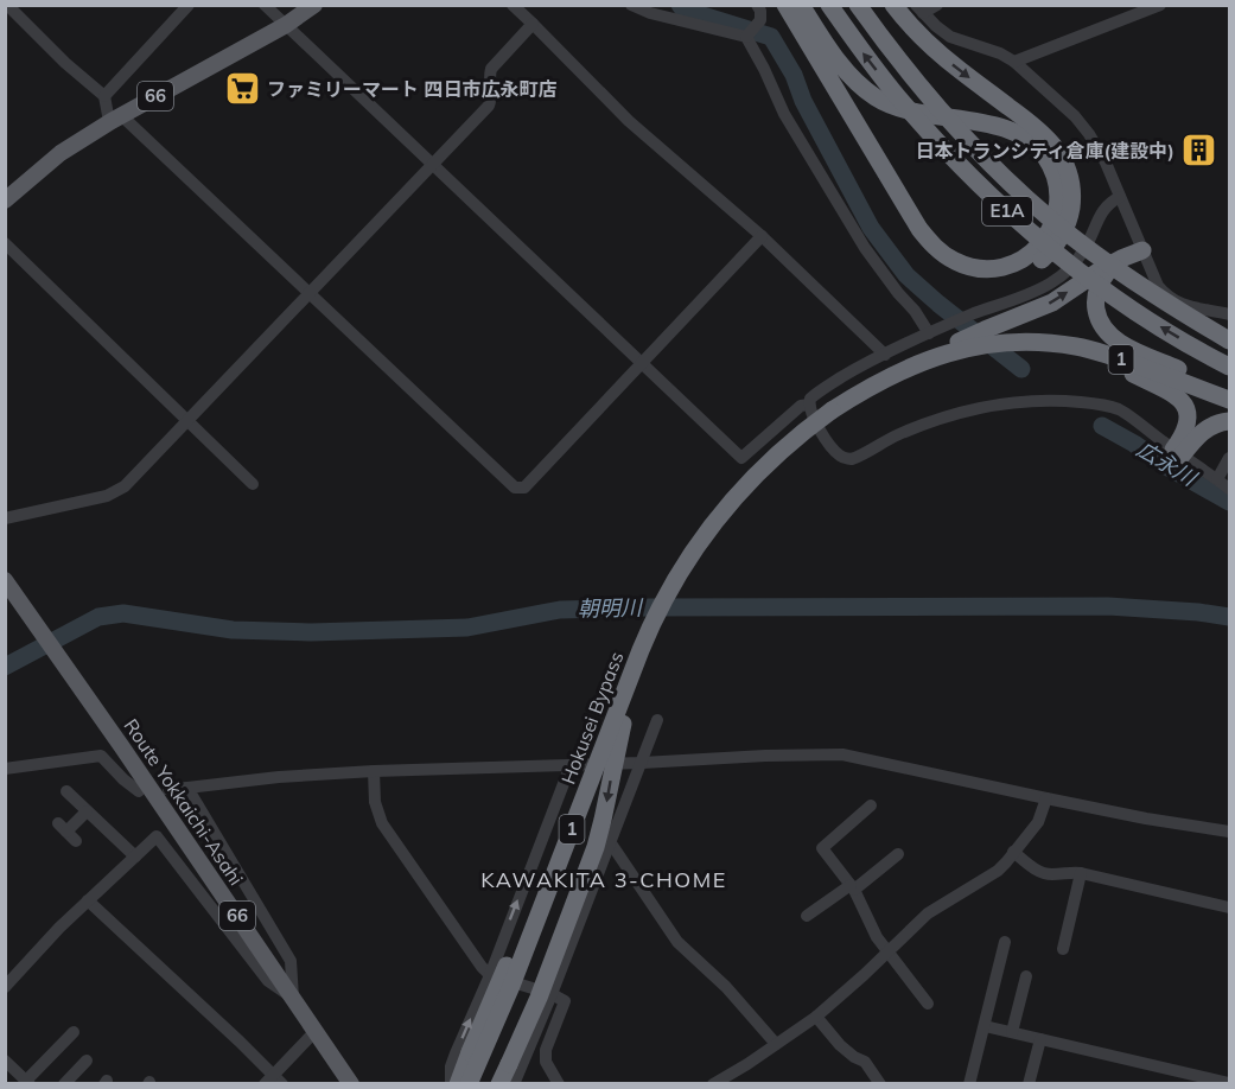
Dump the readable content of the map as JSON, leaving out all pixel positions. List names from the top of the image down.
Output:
{
  "streets": {
    "highway": ["E1A", "1", "Hokusei Bypass"],
    "main road": ["66", "Route Yokkaichi-Asahi"]
  },
  "crossings": [
    ["1", "Hokusei Bypass"]
  ],
  "districts": ["KAWAKITA 3-CHOME"],
  "water": ["広永川", "朝明川"],
  "places": {
    "supermarket": ["ファミリーマート 四日市広永町店"],
    "building": ["日本トランシティ倉庫(建設中)"]
  }
}
